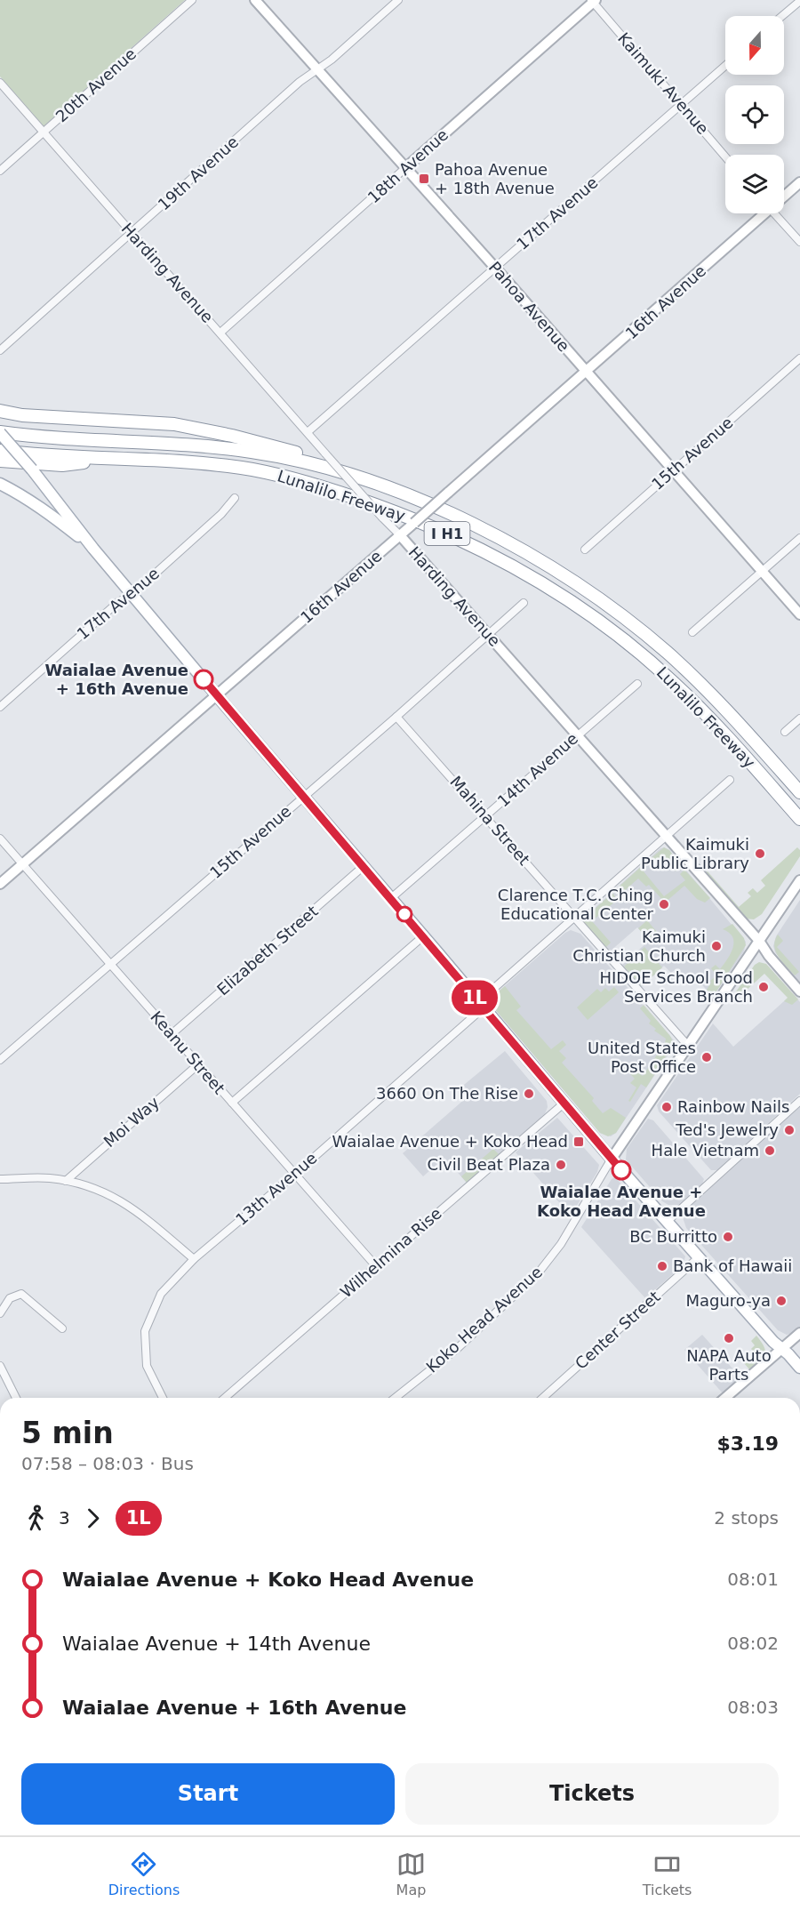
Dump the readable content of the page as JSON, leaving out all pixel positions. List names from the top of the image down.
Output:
{
  "streets": {
    "highway": ["Lunalilo Freeway", "I H1"],
    "street": [
      "Kaimuki Avenue",
      "20th Avenue",
      "18th Avenue",
      "19th Avenue",
      "17th Avenue",
      "Harding Avenue",
      "16th Avenue",
      "Pahoa Avenue",
      "15th Avenue",
      "14th Avenue",
      "Mahina Street",
      "Elizabeth Street",
      "Keanu Street",
      "Moi Way",
      "13th Avenue",
      "Wilhelmina Rise",
      "Koko Head Avenue",
      "Center Street"
    ]
  },
  "crossings": [
    ["Kaimuki Avenue", "18th Avenue"],
    ["Kaimuki Avenue", "17th Avenue"],
    ["20th Avenue", "Harding Avenue"],
    ["18th Avenue", "Harding Avenue"],
    ["18th Avenue", "Pahoa Avenue"],
    ["19th Avenue", "Harding Avenue"],
    ["19th Avenue", "Pahoa Avenue"],
    ["17th Avenue", "Harding Avenue"],
    ["17th Avenue", "Pahoa Avenue"],
    ["Harding Avenue", "16th Avenue"],
    ["Harding Avenue", "15th Avenue"],
    ["Harding Avenue", "14th Avenue"],
    ["Harding Avenue", "13th Avenue"],
    ["Harding Avenue", "Koko Head Avenue"],
    ["16th Avenue", "Pahoa Avenue"],
    ["16th Avenue", "Keanu Street"],
    ["Pahoa Avenue", "15th Avenue"],
    ["15th Avenue", "Mahina Street"],
    ["15th Avenue", "Keanu Street"],
    ["14th Avenue", "Mahina Street"],
    ["Mahina Street", "13th Avenue"],
    ["Mahina Street", "Koko Head Avenue"],
    ["Elizabeth Street", "Keanu Street"],
    ["Keanu Street", "Moi Way"],
    ["Keanu Street", "13th Avenue"],
    ["Keanu Street", "Wilhelmina Rise"]
  ],
  "places": {
    "transit": ["Pahoa Avenue + 18th Avenue", "Waialae Avenue + Koko Head"],
    "other": [
      "Waialae Avenue + 16th Avenue",
      "Kaimuki Public Library",
      "Clarence T.C. Ching Educational Center",
      "Kaimuki Christian Church",
      "HIDOE School Food Services Branch",
      "United States Post Office",
      "3660 On The Rise",
      "Rainbow Nails",
      "Ted's Jewelry",
      "Hale Vietnam",
      "Civil Beat Plaza",
      "Waialae Avenue + Koko Head Avenue",
      "BC Burritto",
      "Bank of Hawaii",
      "Maguro-ya",
      "NAPA Auto Parts"
    ]
  },
  "lines": ["bus line 1L"],
  "north": "bottom",
  "page": {
    "on_map": "1L",
    "heading": ["5 min", "07:58 – 08:03 · Bus", "$3.19"],
    "legs": ["3", "1L", "2 stops"],
    "list": [
      {
        "name": "Waialae Avenue + Koko Head Avenue",
        "value": "08:01"
      },
      {
        "name": "Waialae Avenue + 14th Avenue",
        "value": "08:02"
      },
      {
        "name": "Waialae Avenue + 16th Avenue",
        "value": "08:03"
      }
    ],
    "buttons": ["Start", "Tickets"],
    "tabs": ["Directions", "Map", "Tickets"]
  }
}
